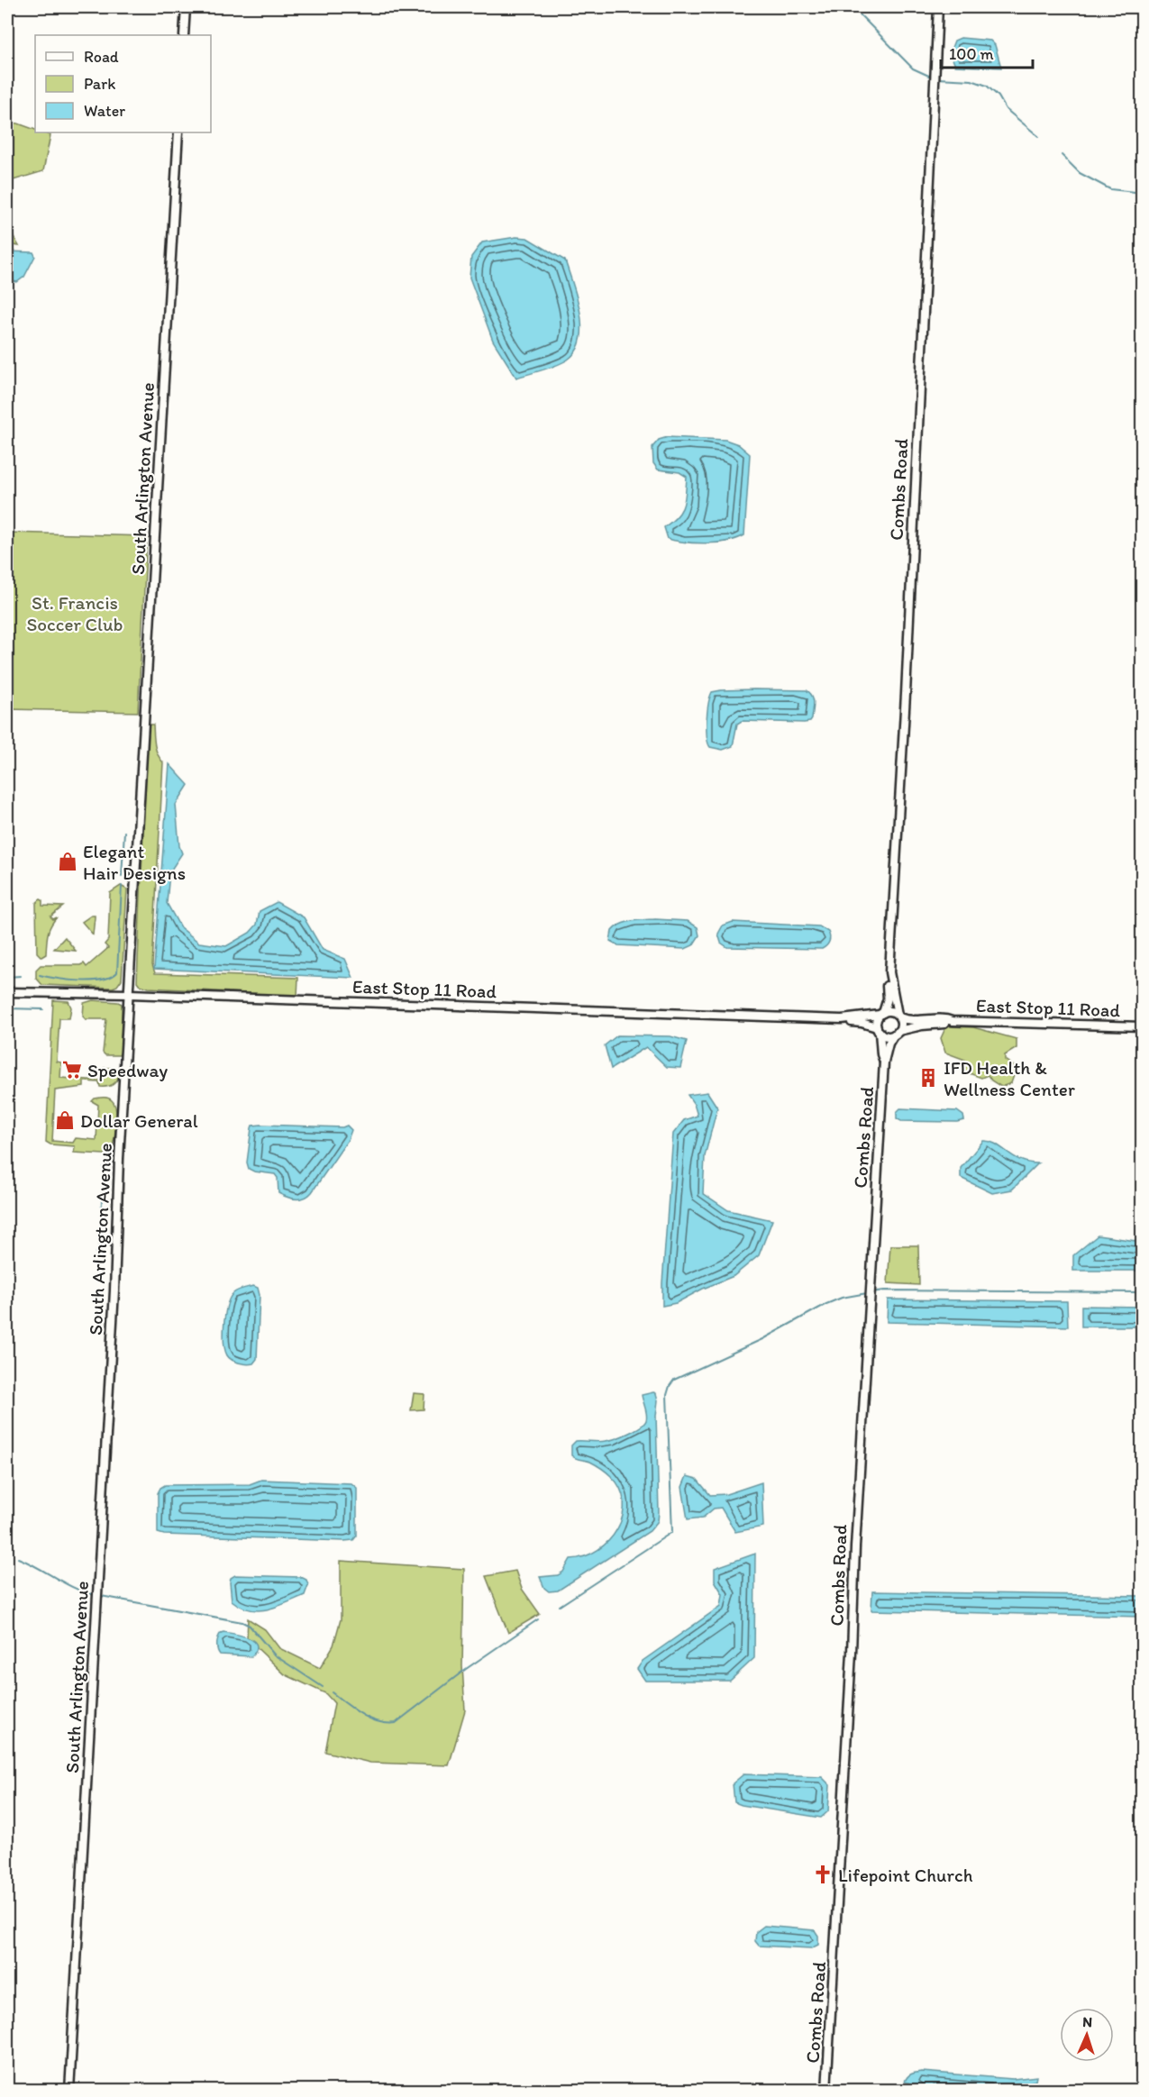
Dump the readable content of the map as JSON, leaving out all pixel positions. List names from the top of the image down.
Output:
{
  "streets": {
    "street": ["South Arlington Avenue", "Combs Road", "East Stop 11 Road"]
  },
  "crossings": [
    ["South Arlington Avenue", "East Stop 11 Road"],
    ["Combs Road", "East Stop 11 Road"]
  ],
  "parks": ["St. Francis Soccer Club"],
  "places": {
    "shop": ["Elegant Hair Designs", "Dollar General"],
    "supermarket": ["Speedway"],
    "building": ["IFD Health & Wellness Center"],
    "church": ["Lifepoint Church"]
  },
  "legend": ["Road", "Park", "Water"],
  "scale_bar": "100 m",
  "north": "top"
}
